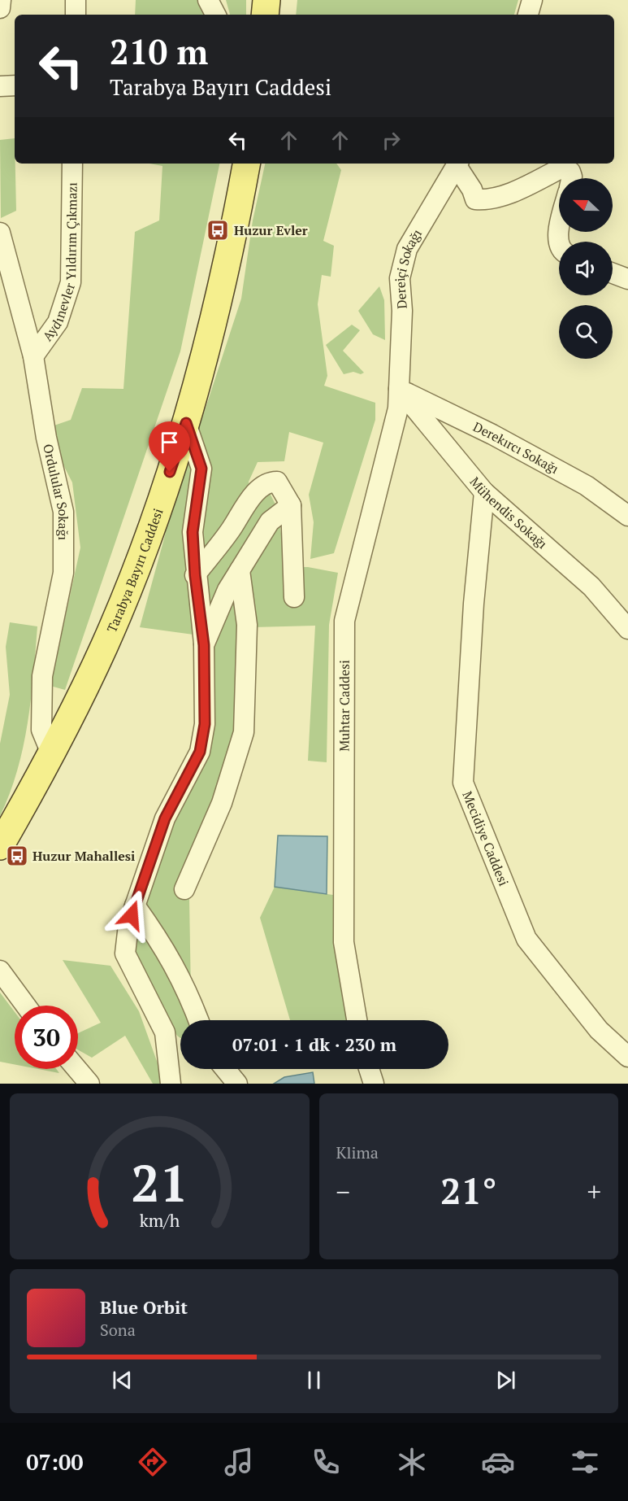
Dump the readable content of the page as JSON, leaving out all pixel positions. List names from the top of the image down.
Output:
{
  "streets": {
    "main road": ["Tarabya Bayırı Caddesi"],
    "street": [
      "Aydınevler Yıldırım Çıkmazı",
      "Dereiçi Sokağı",
      "Derekırcı Sokağı",
      "Ordulular Sokağı",
      "Mühendis Sokağı",
      "Muhtar Caddesi",
      "Mecidiye Caddesi"
    ]
  },
  "crossings": [
    ["Aydınevler Yıldırım Çıkmazı", "Ordulular Sokağı"],
    ["Dereiçi Sokağı", "Derekırcı Sokağı"],
    ["Dereiçi Sokağı", "Mühendis Sokağı"],
    ["Dereiçi Sokağı", "Muhtar Caddesi"],
    ["Derekırcı Sokağı", "Mühendis Sokağı"],
    ["Derekırcı Sokağı", "Muhtar Caddesi"],
    ["Ordulular Sokağı", "Tarabya Bayırı Caddesi"],
    ["Mühendis Sokağı", "Muhtar Caddesi"],
    ["Mühendis Sokağı", "Mecidiye Caddesi"]
  ],
  "places": {
    "bus stop": ["Huzur Evler", "Huzur Mahallesi"]
  },
  "north": "left",
  "page": {
    "turn": ["210 m", "Tarabya Bayırı Caddesi"],
    "limit": "30",
    "trip": "07:01 · 1 dk · 230 m",
    "tile": "Klima",
    "heat": ["−", "21°", "+"],
    "song": ["Blue Orbit", "Sona"],
    "tabs": "07:00",
    "gauge": ["21", "km/h"]
  }
}
